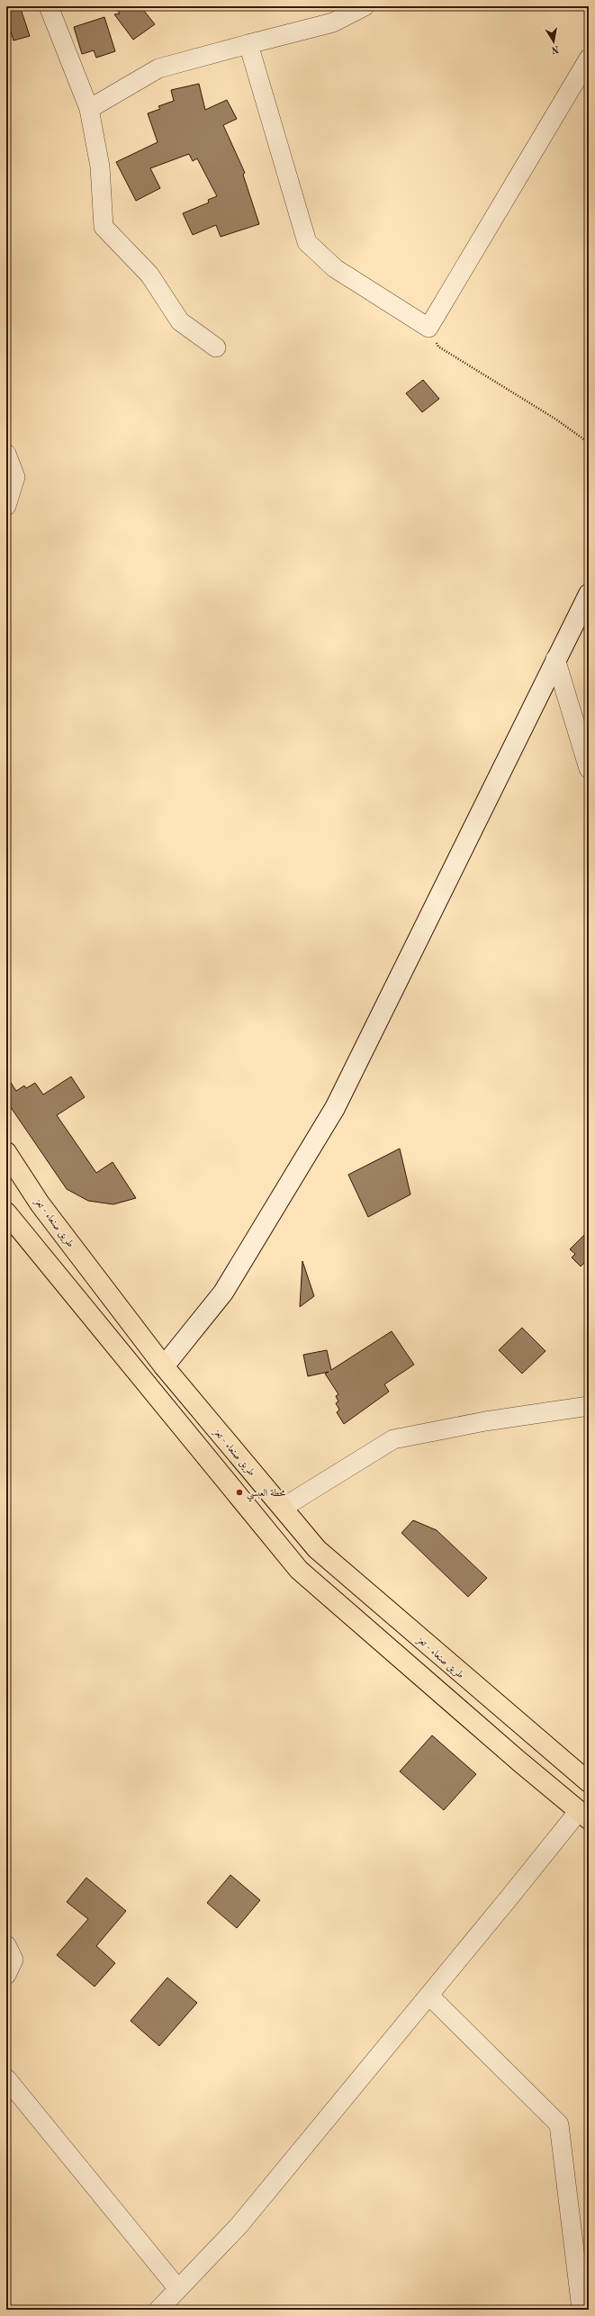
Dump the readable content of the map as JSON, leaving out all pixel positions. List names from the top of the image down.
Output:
{
  "streets": {
    "highway": ["طريق صنعاء - تعز"]
  },
  "places": ["محطة العبسي"],
  "north": "bottom"
}
